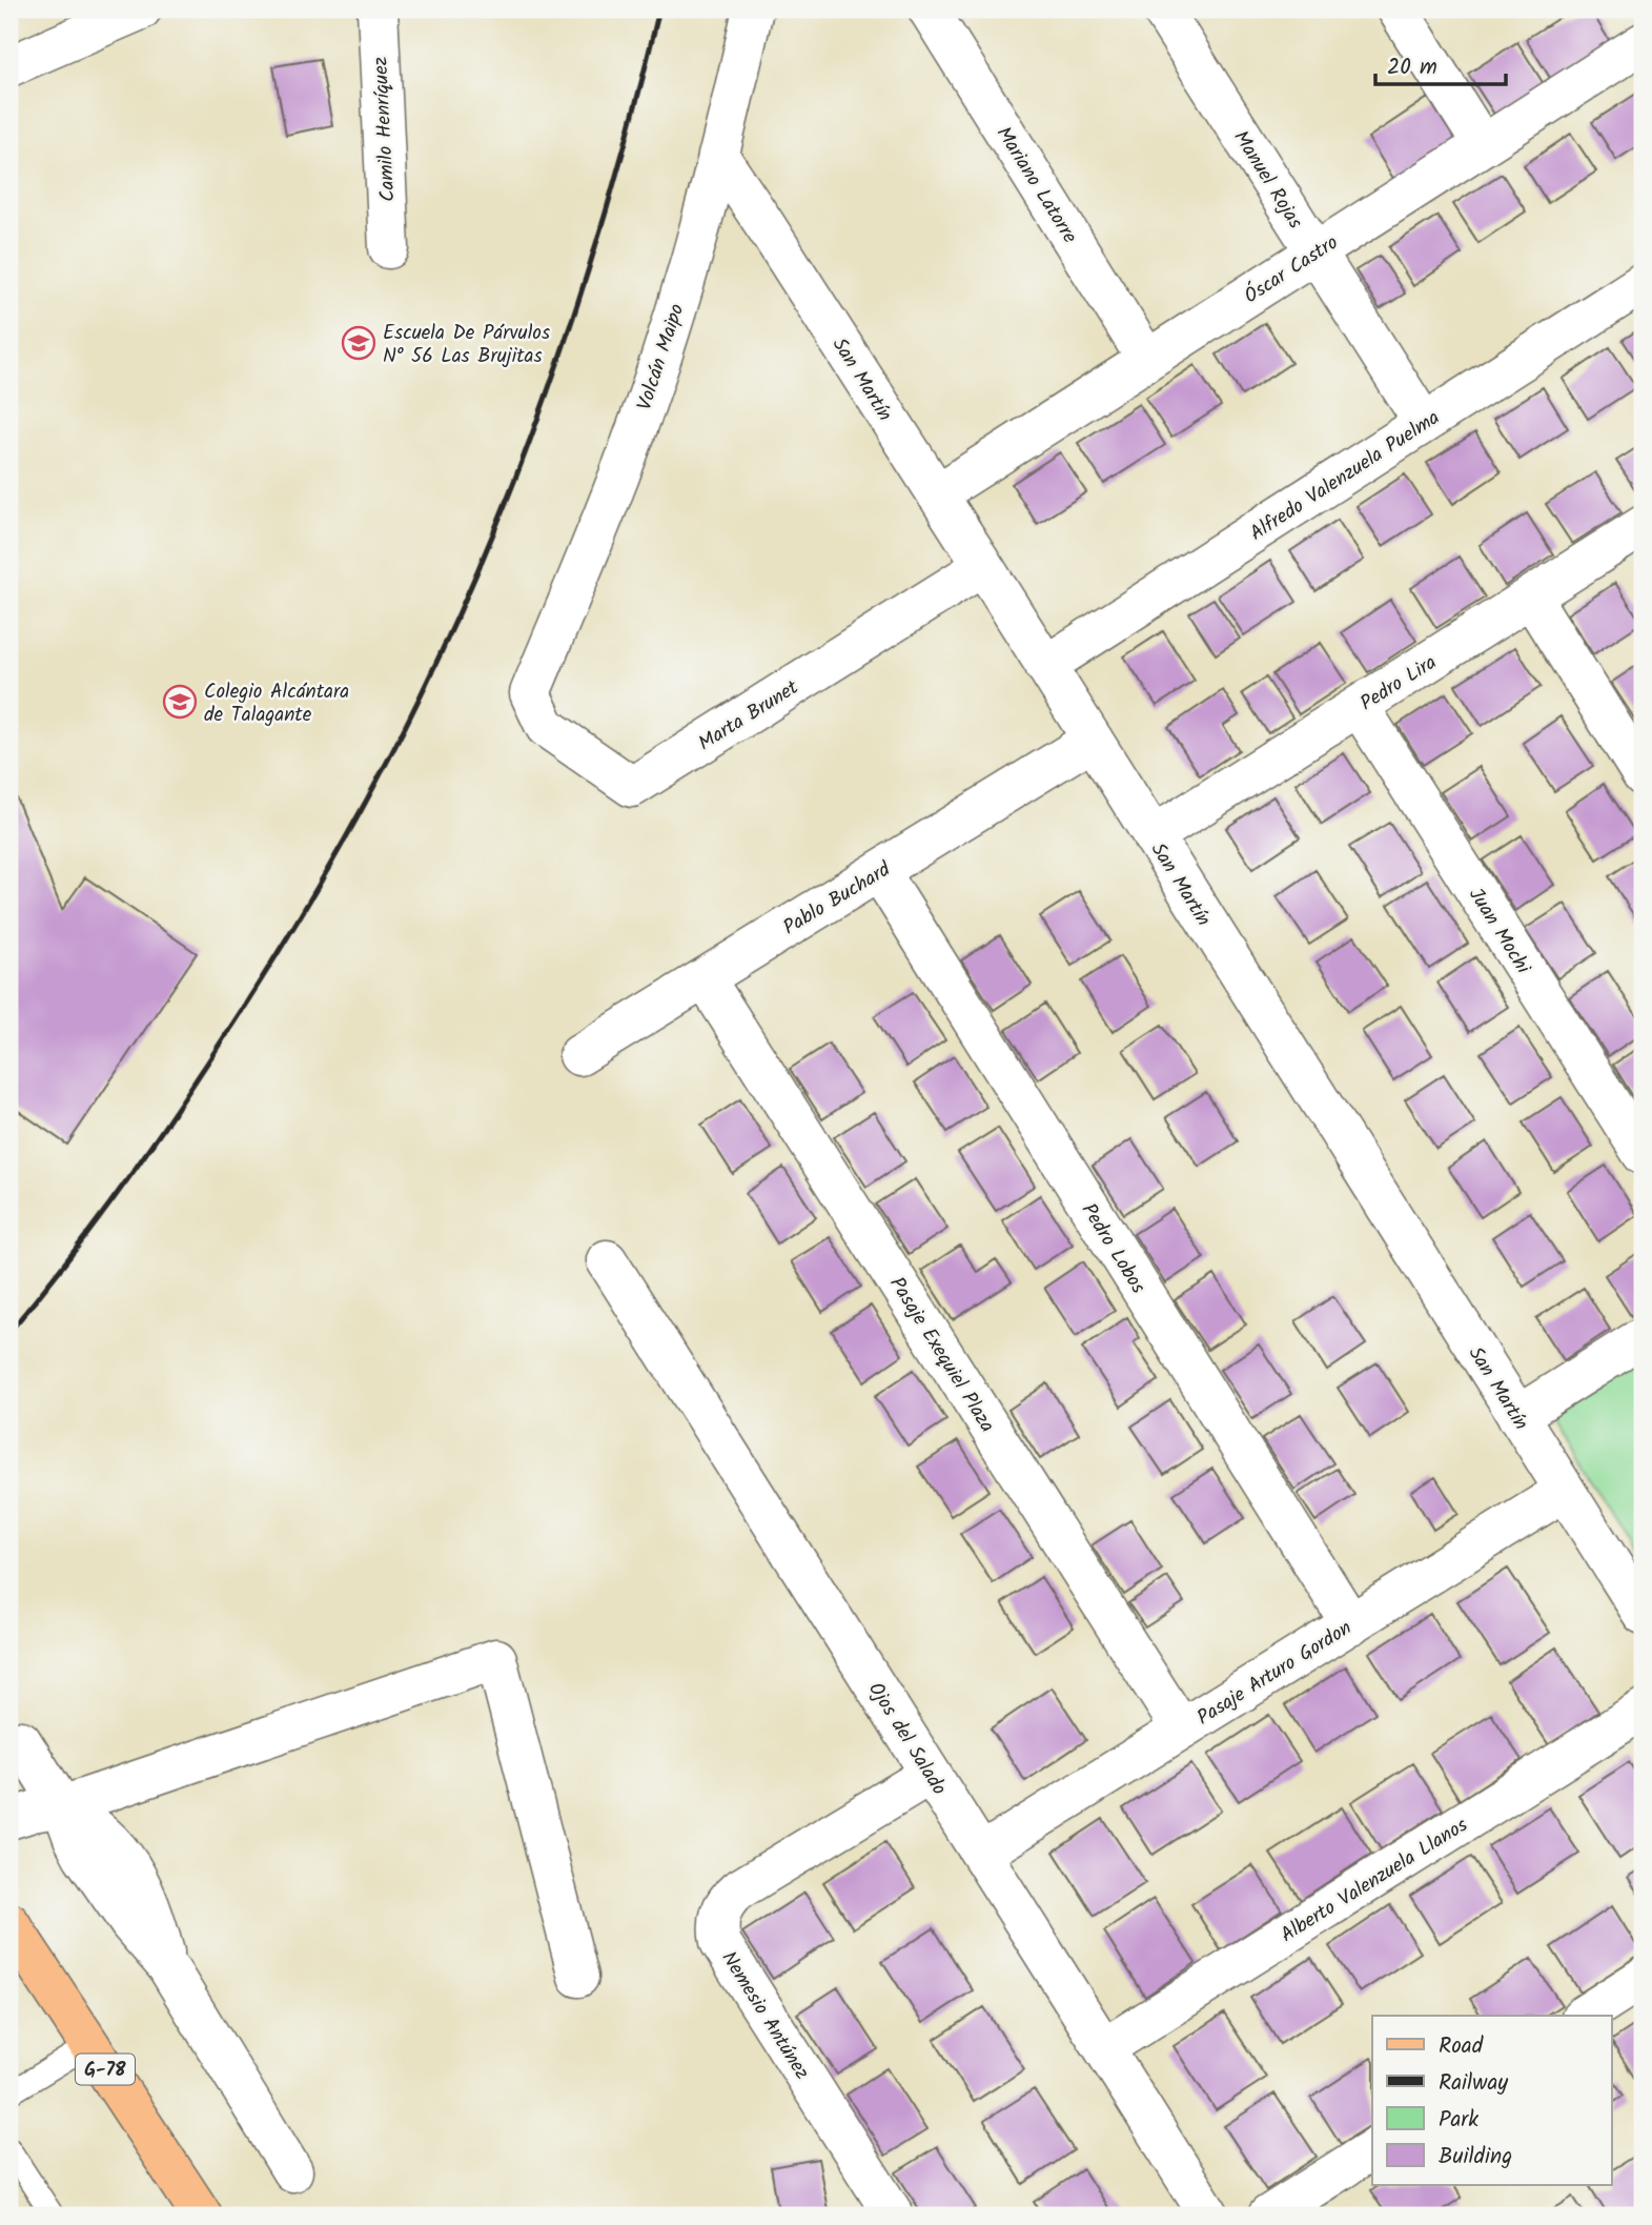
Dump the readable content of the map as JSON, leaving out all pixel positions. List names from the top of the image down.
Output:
{
  "streets": {
    "main road": ["G-78"],
    "street": [
      "Camilo Henríquez",
      "Manuel Rojas",
      "Mariano Latorre",
      "Óscar Castro",
      "Volcán Maipo",
      "San Martín",
      "Alfredo Valenzuela Puelma",
      "Pedro Lira",
      "Marta Brunet",
      "Pablo Buchard",
      "Juan Mochi",
      "Pedro Lobos",
      "Pasaje Exequiel Plaza",
      "Pasaje Arturo Gordon",
      "Ojos del Salado",
      "Alberto Valenzuela Llanos",
      "Nemesio Antúnez"
    ]
  },
  "crossings": [
    ["Manuel Rojas", "Óscar Castro"],
    ["Manuel Rojas", "Alfredo Valenzuela Puelma"],
    ["Mariano Latorre", "Óscar Castro"],
    ["Óscar Castro", "San Martín"],
    ["Volcán Maipo", "San Martín"],
    ["Volcán Maipo", "Marta Brunet"],
    ["San Martín", "Alfredo Valenzuela Puelma"],
    ["San Martín", "Pedro Lira"],
    ["San Martín", "Marta Brunet"],
    ["San Martín", "Pablo Buchard"],
    ["San Martín", "Pasaje Arturo Gordon"],
    ["Pedro Lira", "Juan Mochi"],
    ["Pablo Buchard", "Pedro Lobos"],
    ["Pablo Buchard", "Pasaje Exequiel Plaza"],
    ["Pedro Lobos", "Pasaje Arturo Gordon"],
    ["Pasaje Exequiel Plaza", "Pasaje Arturo Gordon"],
    ["Pasaje Arturo Gordon", "Ojos del Salado"],
    ["Ojos del Salado", "Alberto Valenzuela Llanos"],
    ["Ojos del Salado", "Nemesio Antúnez"]
  ],
  "places": {
    "school or university": ["Escuela De Párvulos N° 56 Las Brujitas", "Colegio Alcántara de Talagante"]
  },
  "legend": [
    "Road",
    "Railway",
    "Park",
    "Building"
  ],
  "scale_bar": "20 m"
}
